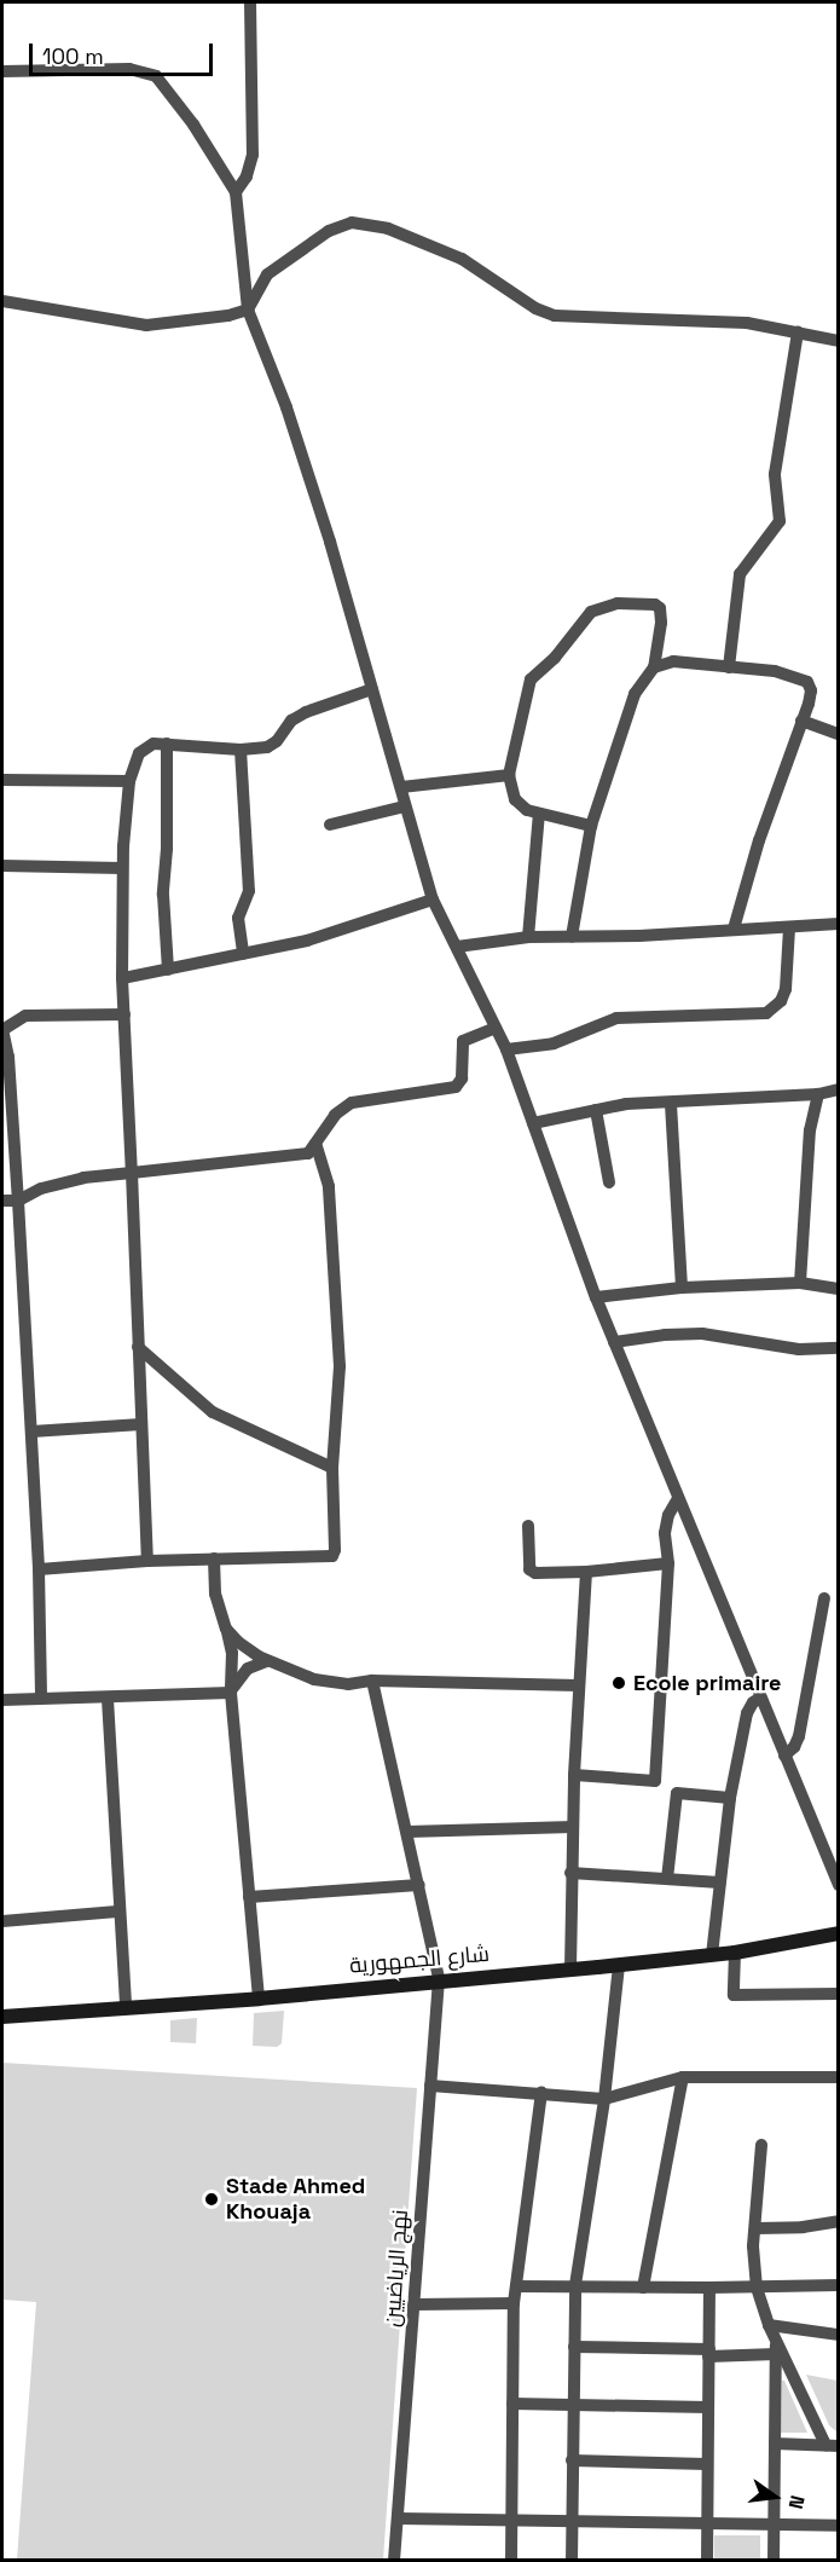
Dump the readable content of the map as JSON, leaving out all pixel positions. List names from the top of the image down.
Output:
{
  "streets": {
    "main road": ["شارع الجمهورية"],
    "street": ["نهج الرياضيين"]
  },
  "crossings": [
    ["شارع الجمهورية", "نهج الرياضيين"]
  ],
  "places": ["Ecole primaire", "Stade Ahmed Khouaja"],
  "scale_bar": "100 m",
  "north": "right"
}
